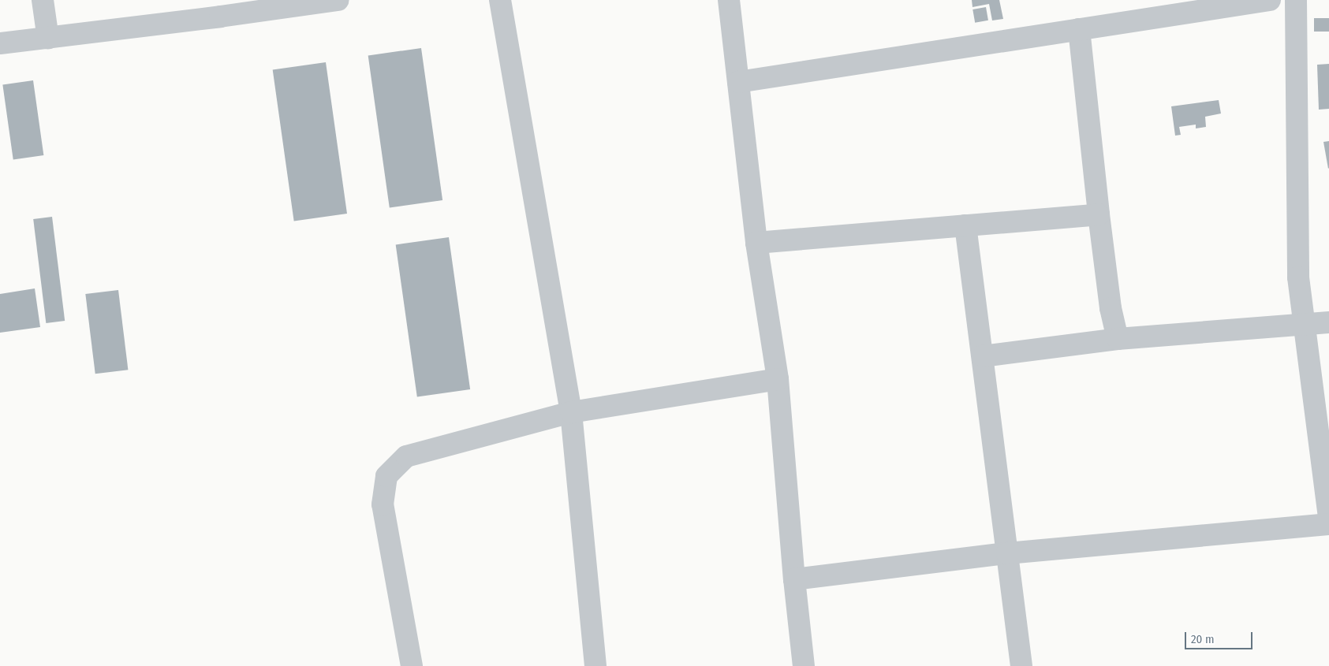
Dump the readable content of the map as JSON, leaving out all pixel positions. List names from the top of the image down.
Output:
{
  "scale_bar": "20 m"
}
